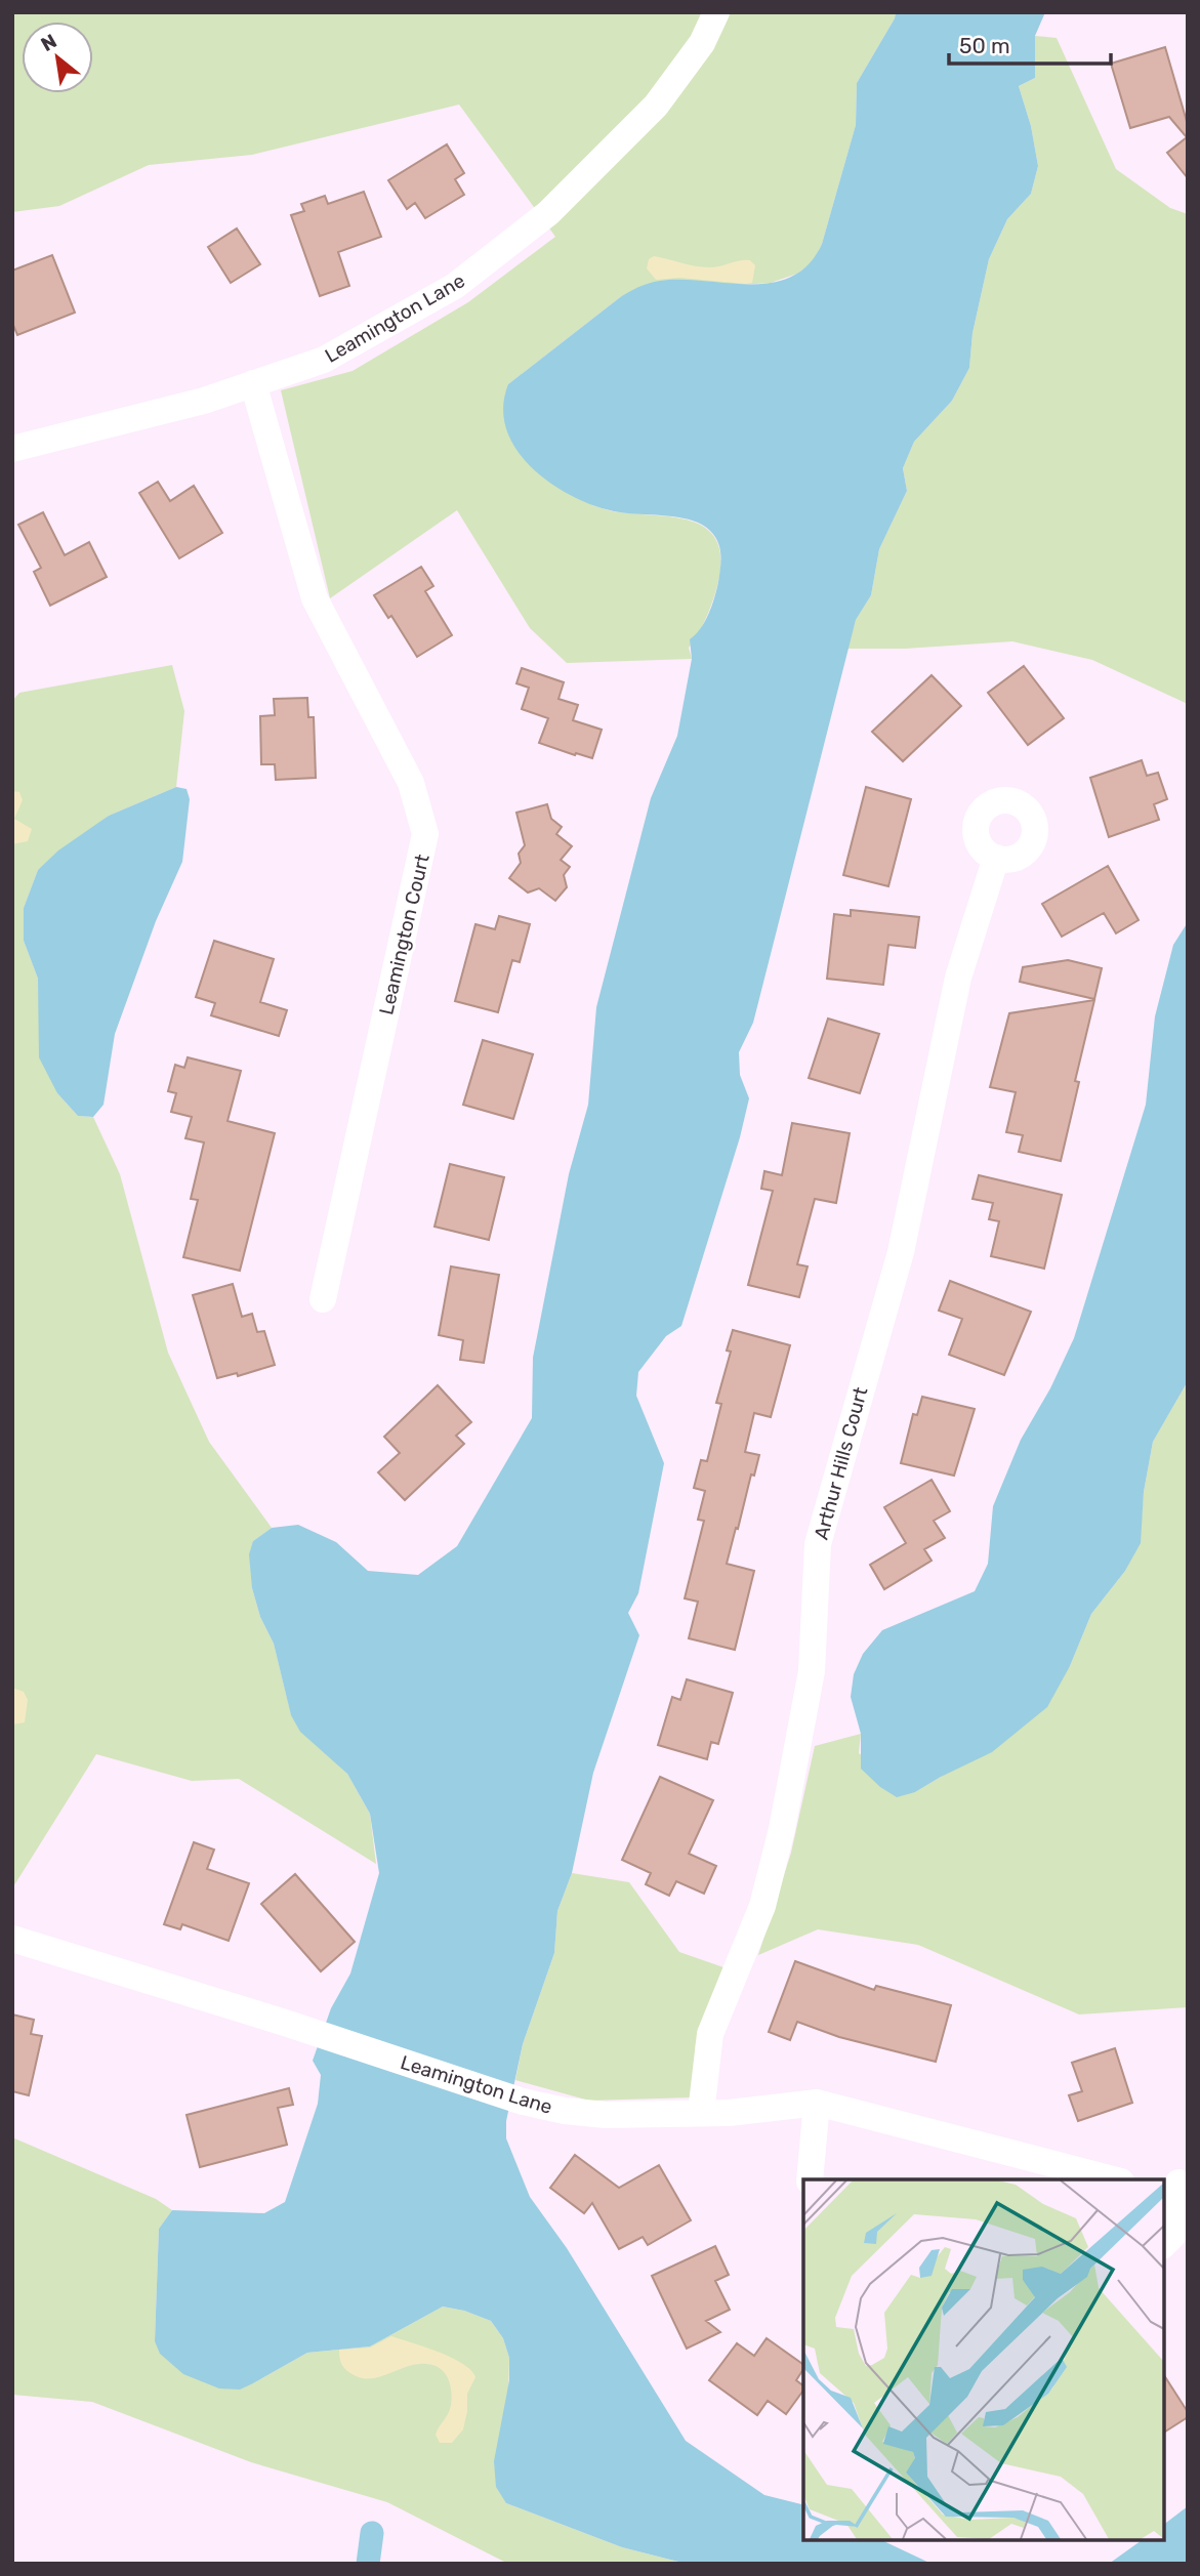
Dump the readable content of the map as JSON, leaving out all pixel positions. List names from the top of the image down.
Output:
{
  "streets": {
    "street": ["Leamington Lane", "Leamington Court", "Arthur Hills Court"]
  },
  "crossings": [
    ["Leamington Lane", "Leamington Court"],
    ["Leamington Lane", "Arthur Hills Court"]
  ],
  "scale_bar": "50 m",
  "north": "top left"
}
